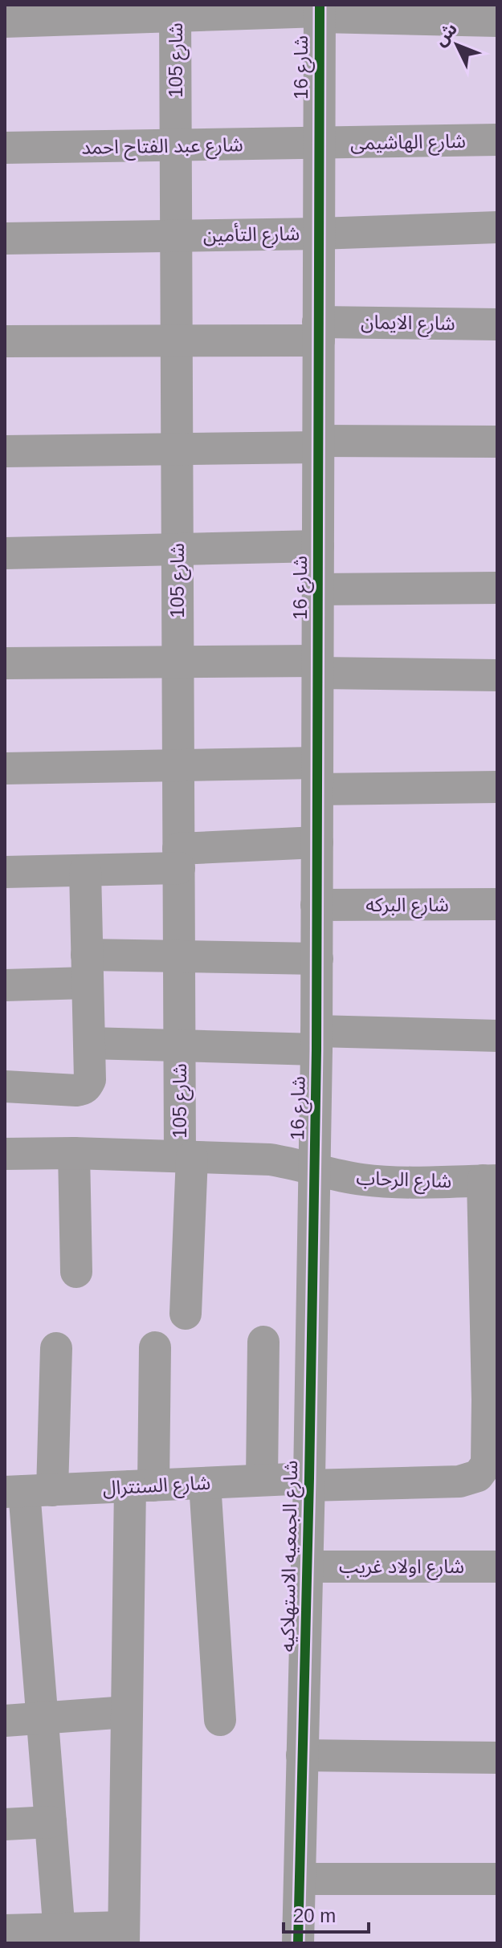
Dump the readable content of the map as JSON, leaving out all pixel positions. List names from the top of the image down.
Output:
{
  "streets": {
    "street": [
      "شارع 105",
      "شارع 16",
      "شارع الهاشيمى",
      "شارع عبد الفتاح احمد",
      "شارع التأمين",
      "شارع الايمان",
      "شارع البركه",
      "شارع الرحاب",
      "شارع السنترال",
      "شارع الجمعيه الاستهلاكيه",
      "شارع اولاد غريب"
    ]
  },
  "crossings": [
    ["شارع 105", "شارع عبد الفتاح احمد"],
    ["شارع 105", "شارع التأمين"],
    ["شارع 105", "شارع الايمان"],
    ["شارع 105", "شارع الرحاب"],
    ["شارع 16", "شارع الهاشيمى"],
    ["شارع 16", "شارع عبد الفتاح احمد"],
    ["شارع 16", "شارع التأمين"],
    ["شارع 16", "شارع الايمان"],
    ["شارع 16", "شارع البركه"],
    ["شارع 16", "شارع الرحاب"],
    ["شارع 16", "شارع الجمعيه الاستهلاكيه"],
    ["شارع الهاشيمى", "شارع عبد الفتاح احمد"],
    ["شارع الرحاب", "شارع الجمعيه الاستهلاكيه"],
    ["شارع السنترال", "شارع الجمعيه الاستهلاكيه"],
    ["شارع الجمعيه الاستهلاكيه", "شارع اولاد غريب"]
  ],
  "scale_bar": "20 m",
  "north": "top left"
}
